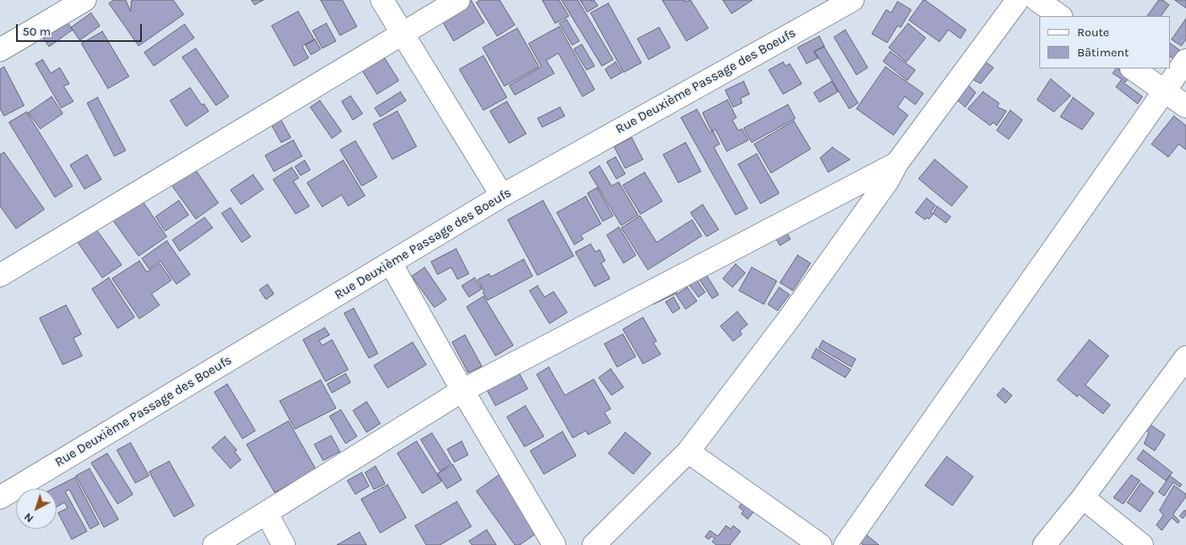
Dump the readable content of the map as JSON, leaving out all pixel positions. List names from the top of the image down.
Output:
{
  "streets": {
    "street": ["Rue Deuxième Passage des Boeufs"]
  },
  "legend": ["Route", "Bâtiment"],
  "scale_bar": "50 m",
  "north": "bottom left"
}
